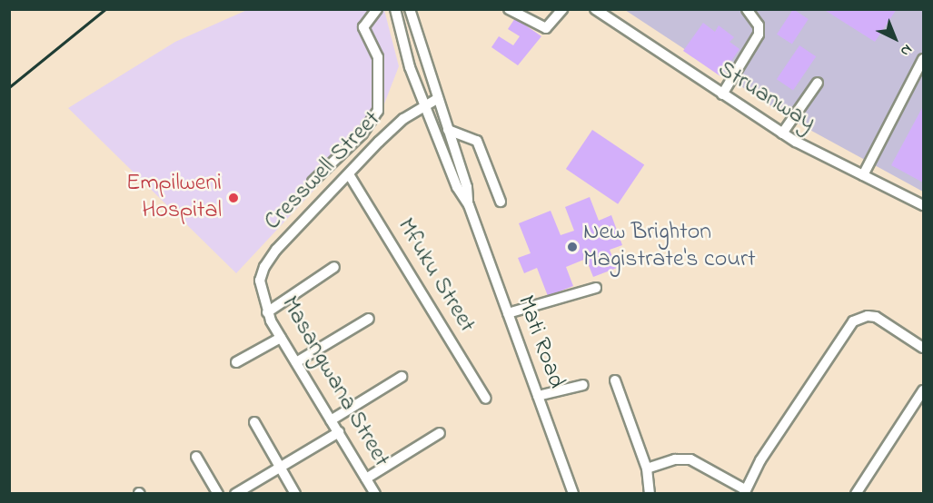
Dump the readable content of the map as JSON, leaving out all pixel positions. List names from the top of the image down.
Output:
{
  "streets": {
    "street": [
      "Struanway",
      "Cresswell Street",
      "Mfuku Street",
      "Mati Road",
      "Masangwana Street"
    ]
  },
  "crossings": [
    ["Cresswell Street", "Mfuku Street"],
    ["Cresswell Street", "Mati Road"],
    ["Cresswell Street", "Masangwana Street"]
  ],
  "places": ["Empilweni Hospital", "New Brighton Magistrate's court"],
  "north": "bottom right"
}
